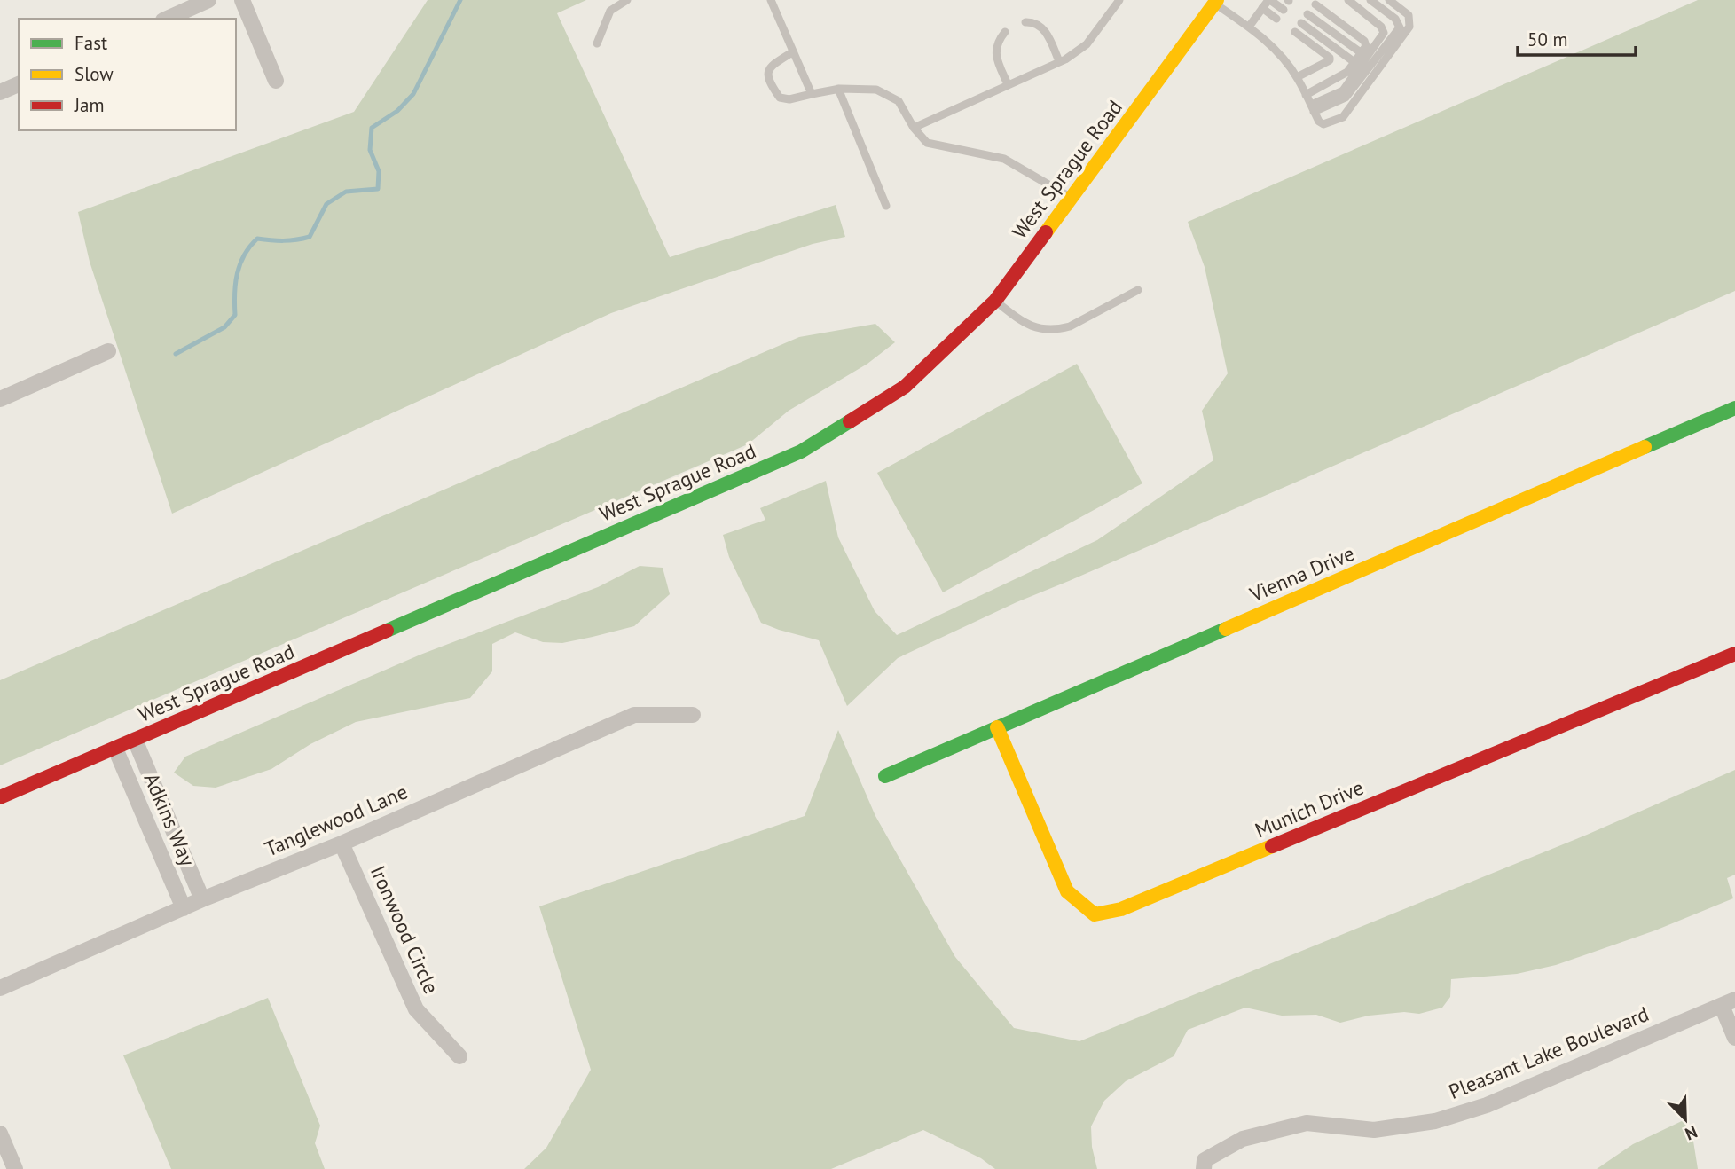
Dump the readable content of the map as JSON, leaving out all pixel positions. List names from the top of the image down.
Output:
{
  "streets": {
    "street": [
      "West Sprague Road",
      "Vienna Drive",
      "Munich Drive",
      "Adkins Way",
      "Tanglewood Lane",
      "Ironwood Circle",
      "Pleasant Lake Boulevard"
    ]
  },
  "crossings": [
    ["West Sprague Road", "Adkins Way"],
    ["Vienna Drive", "Munich Drive"],
    ["Adkins Way", "Tanglewood Lane"],
    ["Tanglewood Lane", "Ironwood Circle"]
  ],
  "legend": ["Fast", "Slow", "Jam"],
  "scale_bar": "50 m",
  "north": "bottom right"
}
